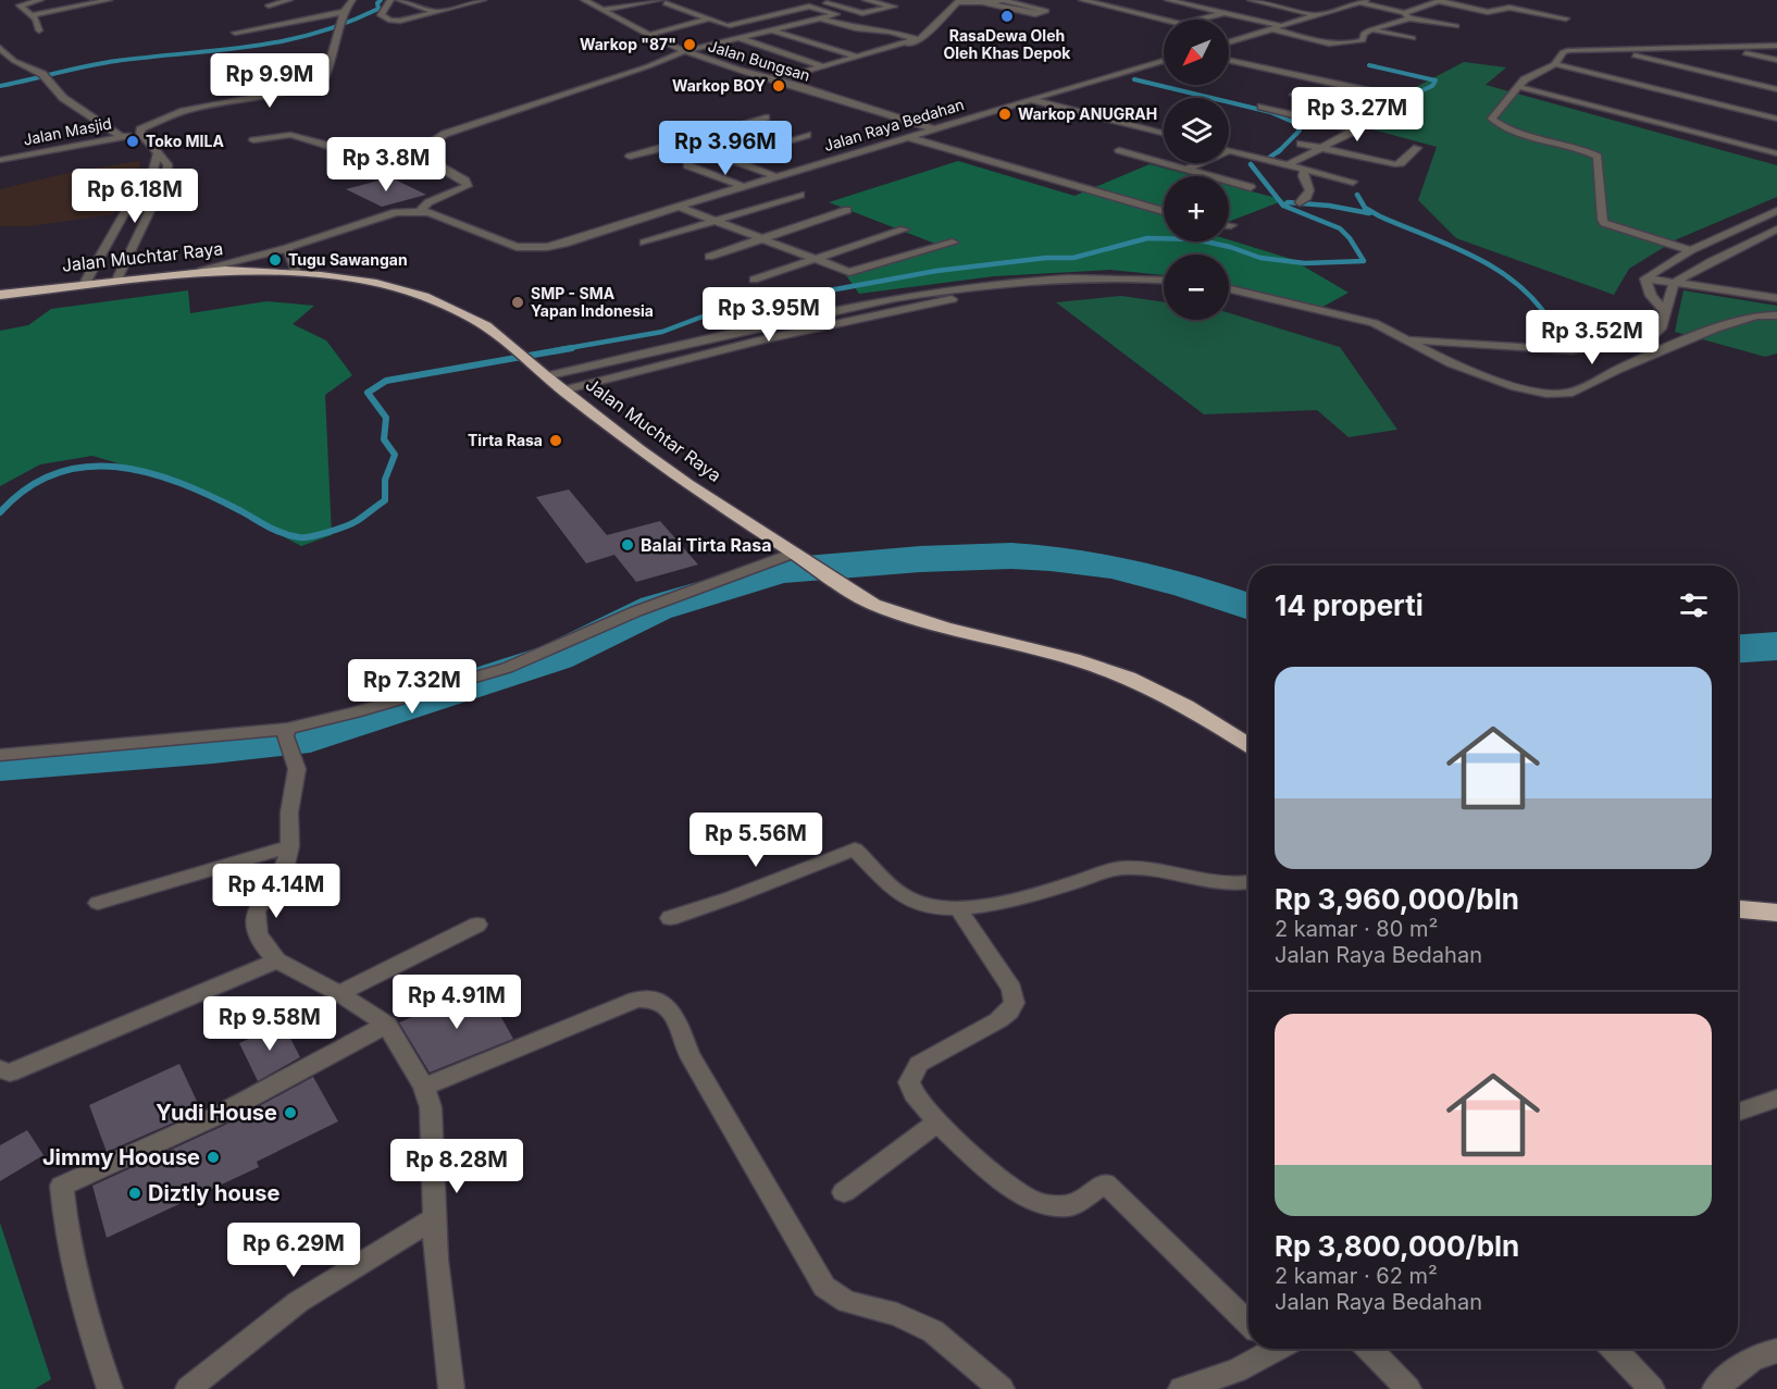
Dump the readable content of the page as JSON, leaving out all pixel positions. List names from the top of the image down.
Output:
{
  "streets": {
    "highway": ["Jalan Muchtar Raya"],
    "street": ["Jalan Bungsan", "Jalan Raya Bedahan", "Jalan Masjid"]
  },
  "crossings": [
    ["Jalan Bungsan", "Jalan Raya Bedahan"],
    ["Jalan Raya Bedahan", "Jalan Muchtar Raya"]
  ],
  "places": [
    "RasaDewa Oleh Oleh Khas Depok",
    "Warkop \"87\"",
    "Warkop BOY",
    "Warkop ANUGRAH",
    "Toko MILA",
    "Tugu Sawangan",
    "SMP - SMA Yapan Indonesia",
    "Tirta Rasa",
    "Balai Tirta Rasa",
    "Yudi House",
    "Jimmy Hoouse",
    "Diztly house"
  ],
  "north": "bottom left",
  "page": {
    "map_buttons": ["+", "−"],
    "price": [
      "Rp 9.9M",
      "Rp 3.27M",
      "Rp 3.96M",
      "Rp 3.8M",
      "Rp 6.18M",
      "Rp 3.95M",
      "Rp 3.52M",
      "Rp 7.32M",
      "Rp 5.56M",
      "Rp 4.14M",
      "Rp 4.91M",
      "Rp 9.58M",
      "Rp 8.28M",
      "Rp 6.29M"
    ],
    "heading": "14 properti",
    "list": [
      {
        "name": "Rp 3,960,000/bln",
        "note": "2 kamar · 80 m² · Jalan Raya Bedahan"
      },
      {
        "name": "Rp 3,800,000/bln",
        "note": "2 kamar · 62 m² · Jalan Raya Bedahan"
      }
    ]
  }
}
